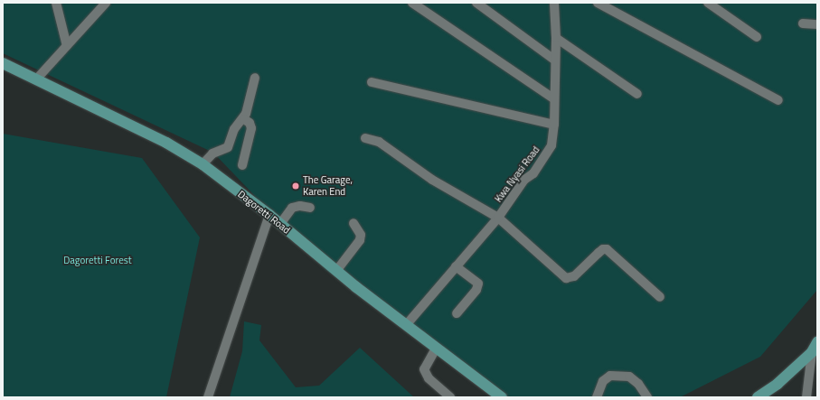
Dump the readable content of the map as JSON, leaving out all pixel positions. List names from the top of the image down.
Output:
{
  "streets": {
    "main road": ["Dagoretti Road"],
    "street": ["Kwa Nyasi Road"]
  },
  "crossings": [
    ["Kwa Nyasi Road", "Dagoretti Road"]
  ],
  "parks": ["Dagoretti Forest"],
  "places": ["The Garage, Karen End"]
}
